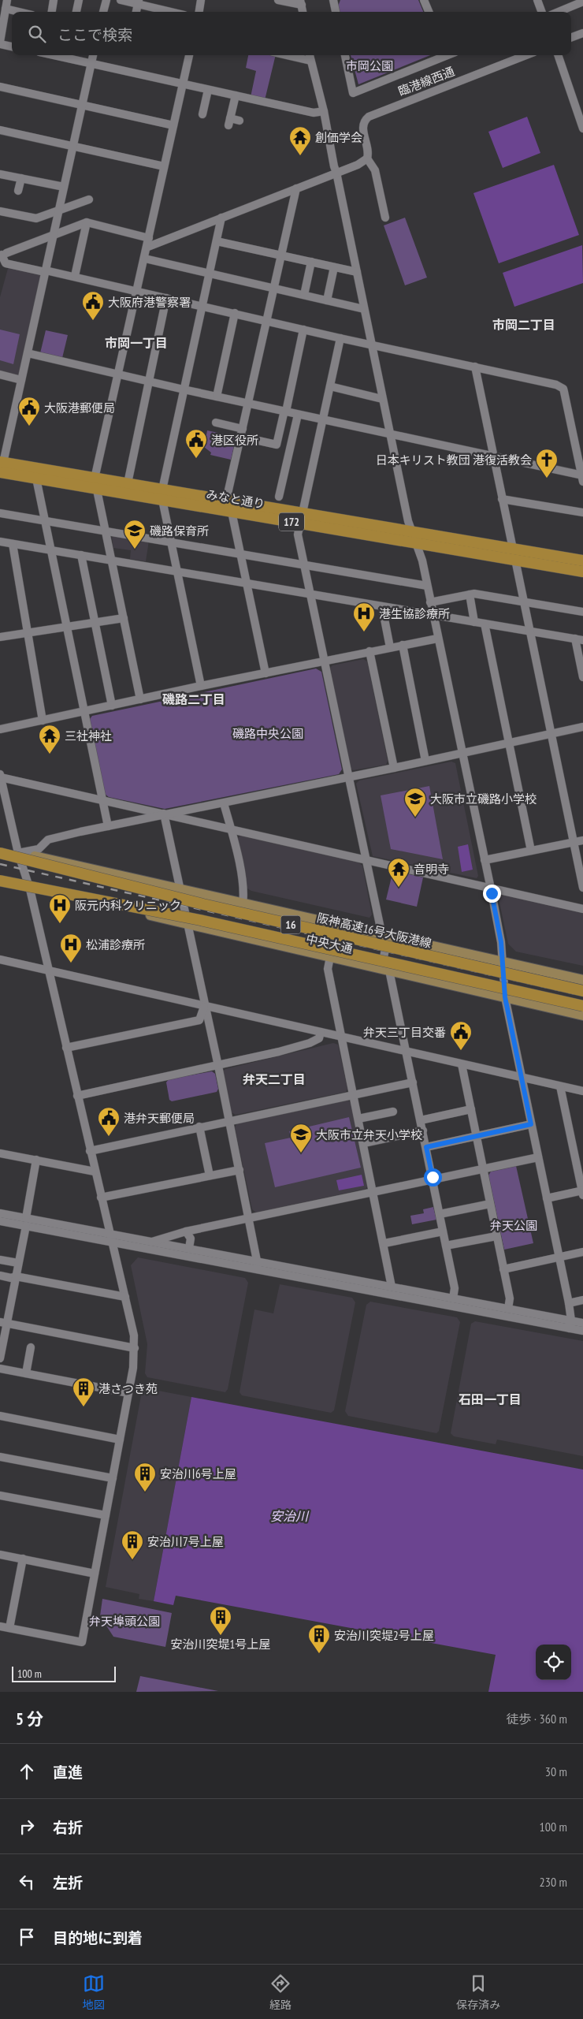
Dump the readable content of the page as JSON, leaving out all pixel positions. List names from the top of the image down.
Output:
{
  "streets": {
    "highway": [
      "みなと通り",
      "172",
      "16",
      "阪神高速16号大阪港線"
    ],
    "main road": ["中央大通"],
    "street": ["臨港線西通"]
  },
  "crossings": [
    ["16", "中央大通"]
  ],
  "districts": [
    "市岡二丁目",
    "市岡一丁目",
    "磯路二丁目",
    "弁天二丁目",
    "石田一丁目"
  ],
  "water": ["安治川"],
  "parks": [
    "市岡公園",
    "磯路中央公園",
    "弁天公園",
    "弁天埠頭公園"
  ],
  "places": {
    "temple": ["創価学会", "三社神社", "音明寺"],
    "public building": [
      "大阪府港警察署",
      "大阪港郵便局",
      "港区役所",
      "弁天三丁目交番",
      "港弁天郵便局"
    ],
    "church": ["日本キリスト教団 港復活教会"],
    "school or university": ["磯路保育所", "大阪市立磯路小学校", "大阪市立弁天小学校"],
    "hospital": ["港生協診療所", "阪元内科クリニック", "松浦診療所"],
    "building": [
      "港さつき苑",
      "安治川6号上屋",
      "安治川7号上屋",
      "安治川突堤1号上屋",
      "安治川突堤2号上屋"
    ]
  },
  "scale_bar": "100 m",
  "page": {
    "search": "ここで検索",
    "scale": "100 m",
    "heading": ["5 分", "徒歩 · 360 m"],
    "list": [
      ["直進", "30 m"],
      ["右折", "100 m"],
      ["左折", "230 m"],
      "目的地に到着"
    ],
    "nav": ["地図", "経路", "保存済み"]
  }
}
